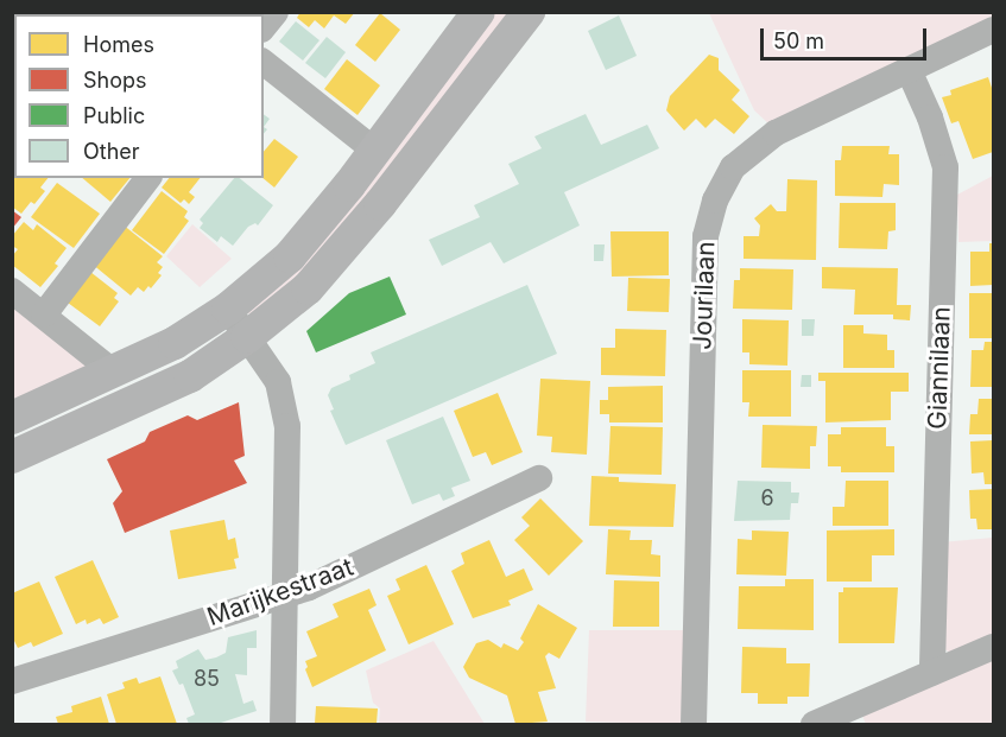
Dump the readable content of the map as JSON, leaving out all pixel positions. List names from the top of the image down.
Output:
{
  "streets": {
    "street": ["Jourilaan", "Giannilaan", "Marijkestraat"]
  },
  "crossings": [
    ["Jourilaan", "Giannilaan"]
  ],
  "house_numbers": ["6", "85"],
  "legend": [
    "Homes",
    "Shops",
    "Public",
    "Other"
  ],
  "scale_bar": "50 m"
}
